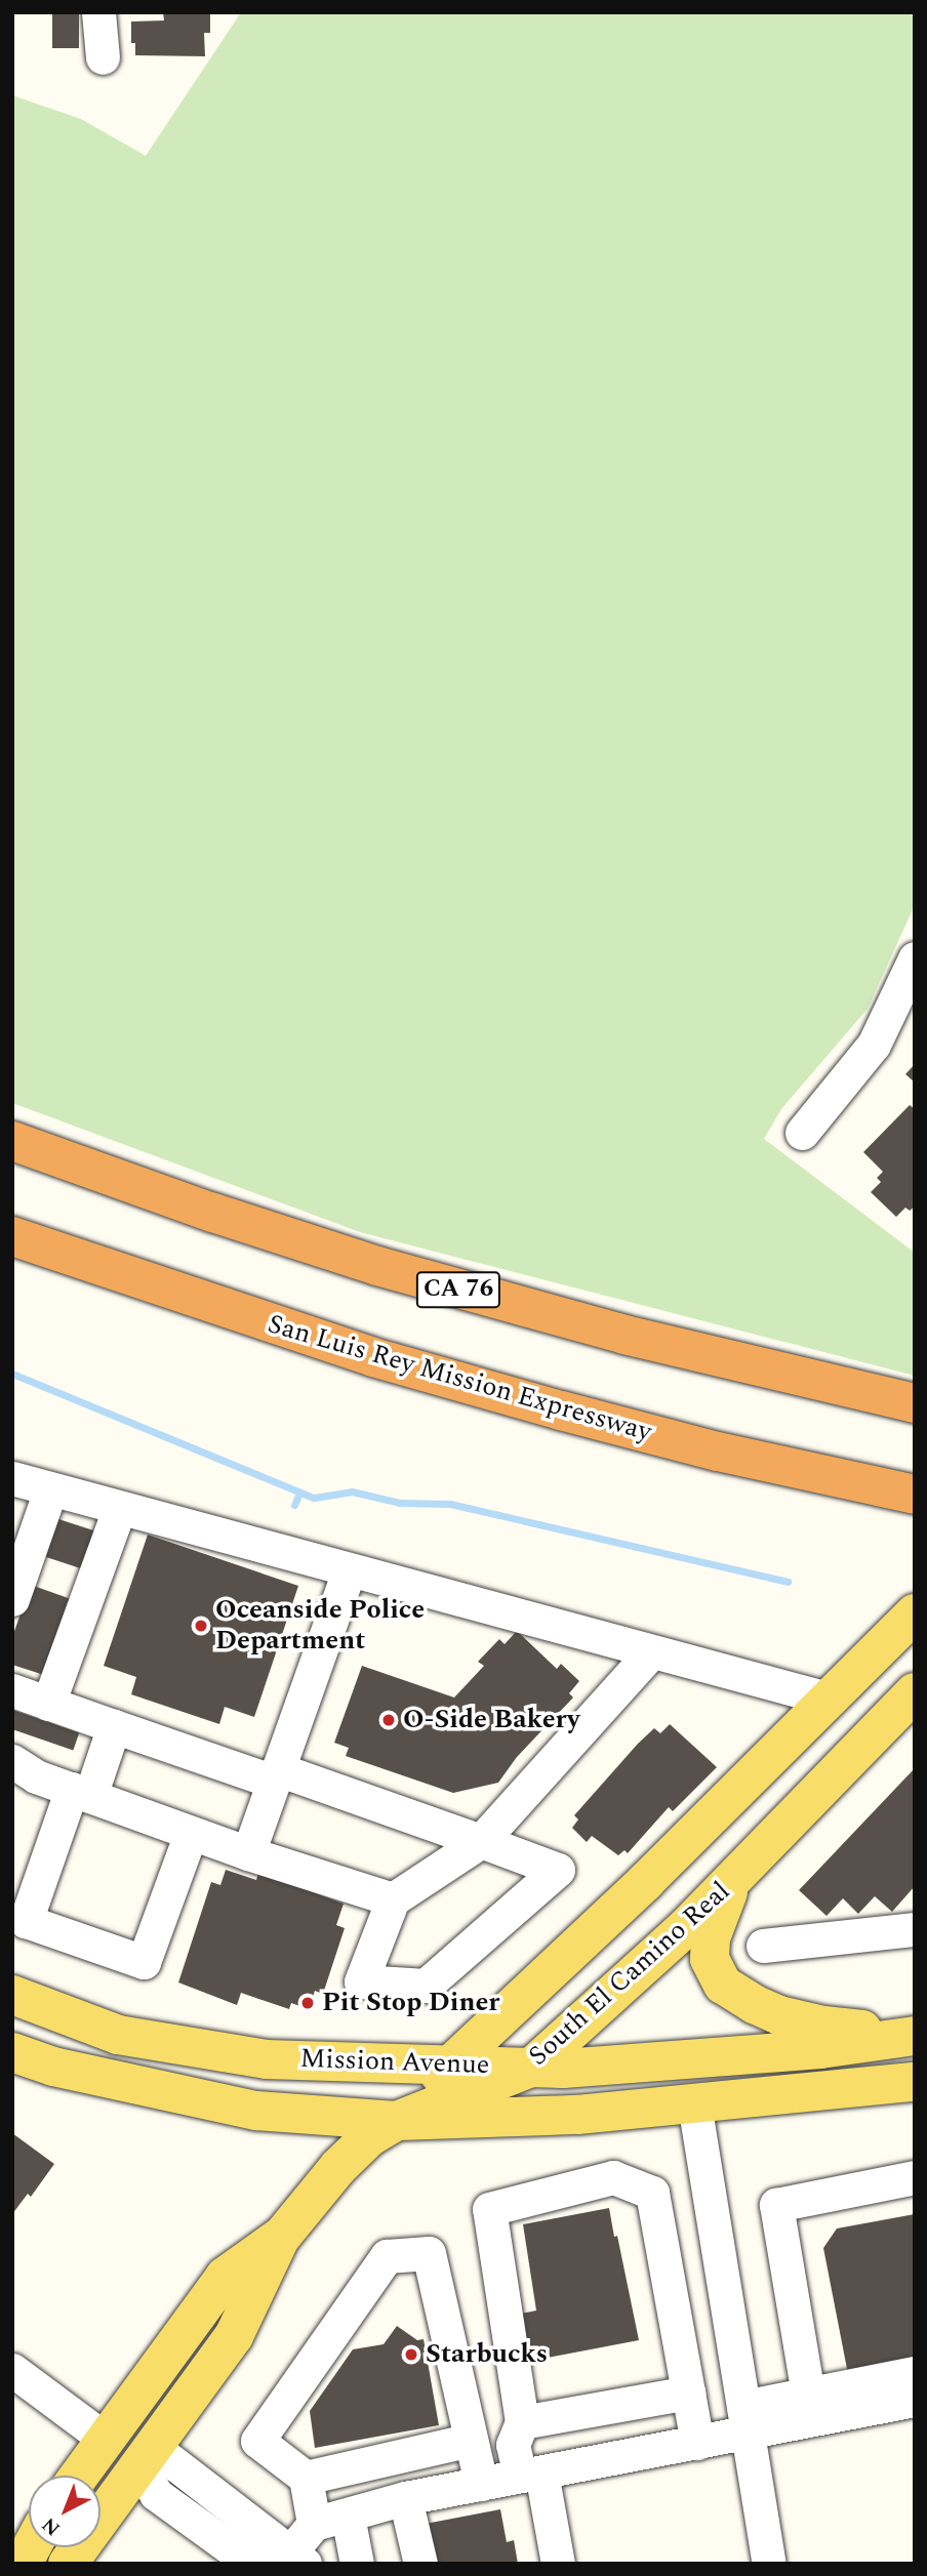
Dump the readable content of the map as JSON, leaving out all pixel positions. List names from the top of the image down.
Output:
{
  "streets": {
    "highway": ["CA 76", "San Luis Rey Mission Expressway"],
    "main road": ["South El Camino Real", "Mission Avenue"]
  },
  "crossings": [
    ["South El Camino Real", "Mission Avenue"]
  ],
  "places": [
    "Oceanside Police Department",
    "O-Side Bakery",
    "Pit Stop Diner",
    "Starbucks"
  ],
  "north": "bottom left"
}
